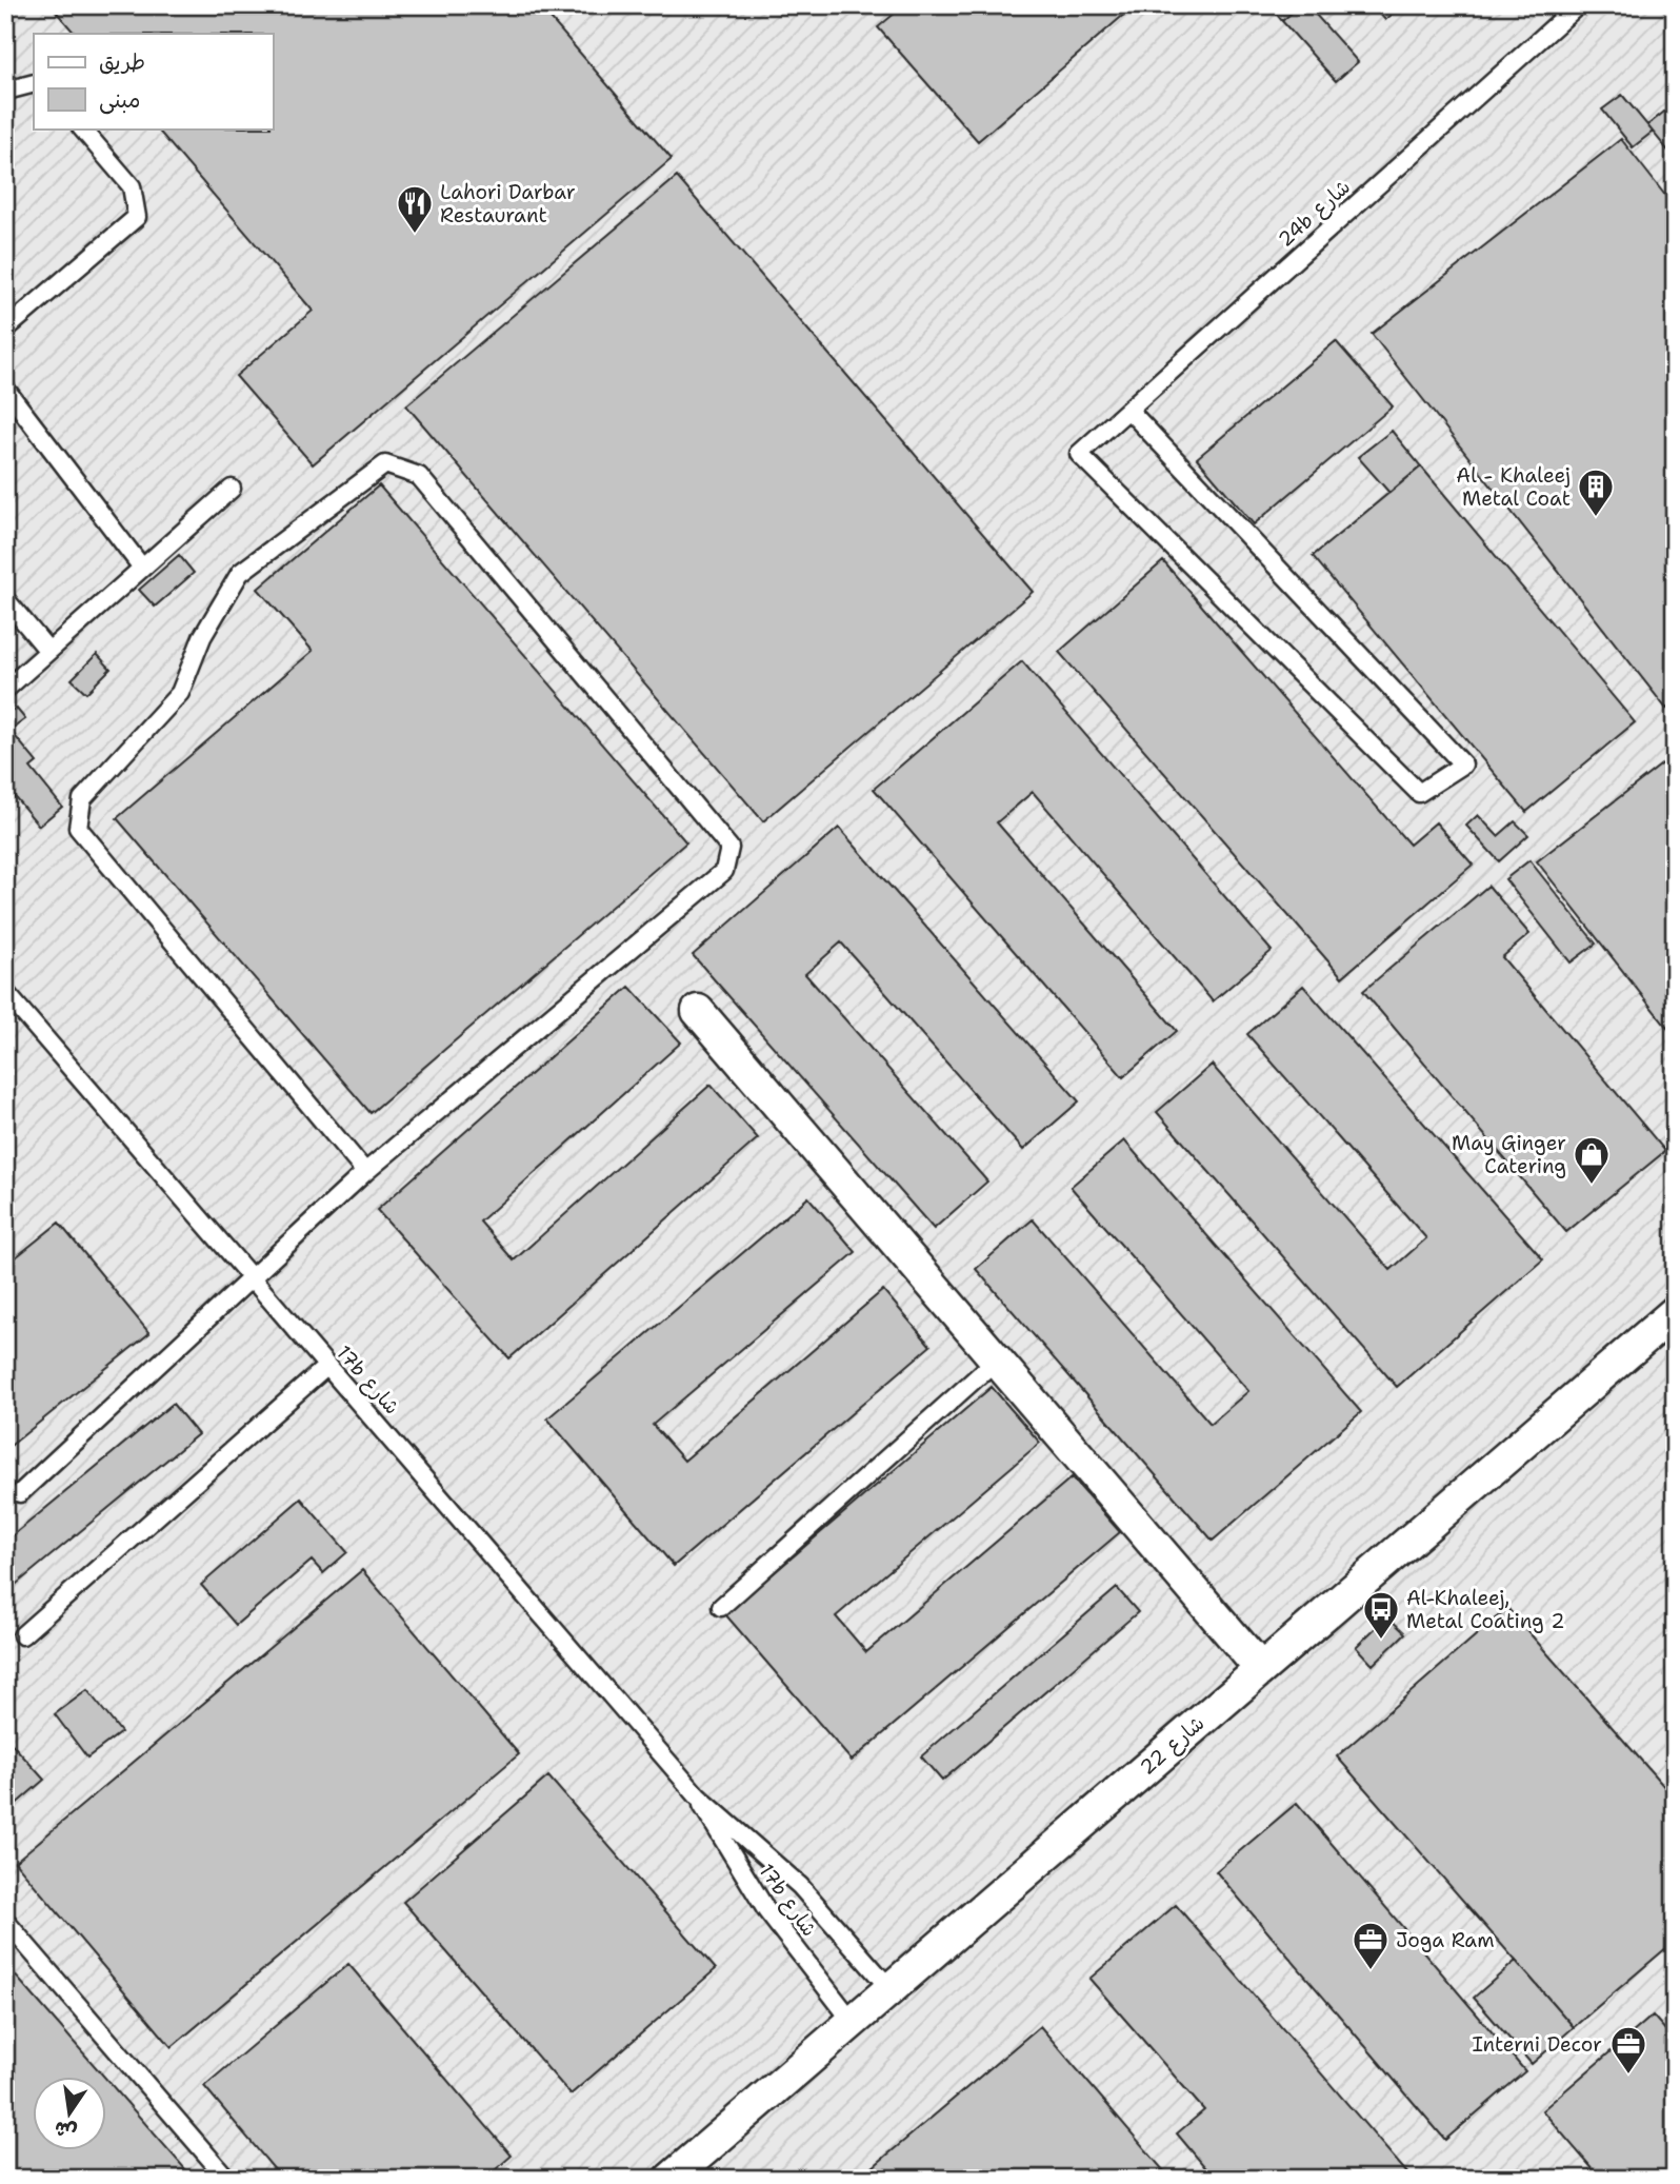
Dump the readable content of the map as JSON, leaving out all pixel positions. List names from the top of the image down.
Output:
{
  "streets": {
    "street": ["شارع 22"],
    "lane": ["24b شارع", "17b شارع"]
  },
  "crossings": [
    ["17b شارع", "شارع 22"]
  ],
  "places": {
    "restaurant": ["Lahori Darbar Restaurant"],
    "building": ["Al - Khaleej Metal Coat"],
    "shop": ["May Ginger Catering"],
    "bus stop": ["Al-Khaleej, Metal Coating 2"],
    "office": ["Joga Ram", "Interni Decor"]
  },
  "legend": ["طريق", "مبنى"],
  "north": "bottom"
}
